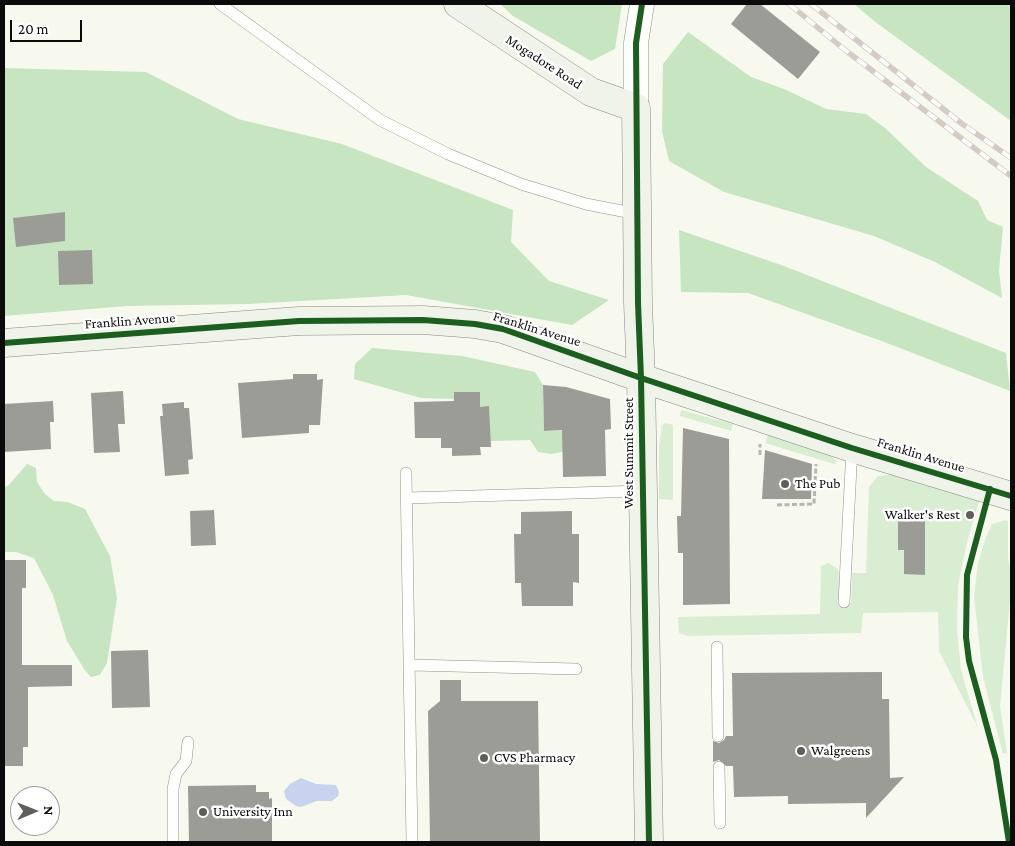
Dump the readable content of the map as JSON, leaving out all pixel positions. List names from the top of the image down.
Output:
{
  "streets": {
    "street": ["Mogadore Road", "Franklin Avenue", "West Summit Street"]
  },
  "crossings": [
    ["Mogadore Road", "West Summit Street"],
    ["Franklin Avenue", "West Summit Street"]
  ],
  "places": [
    "The Pub",
    "Walker's Rest",
    "Walgreens",
    "CVS Pharmacy",
    "University Inn"
  ],
  "scale_bar": "20 m",
  "north": "right"
}
